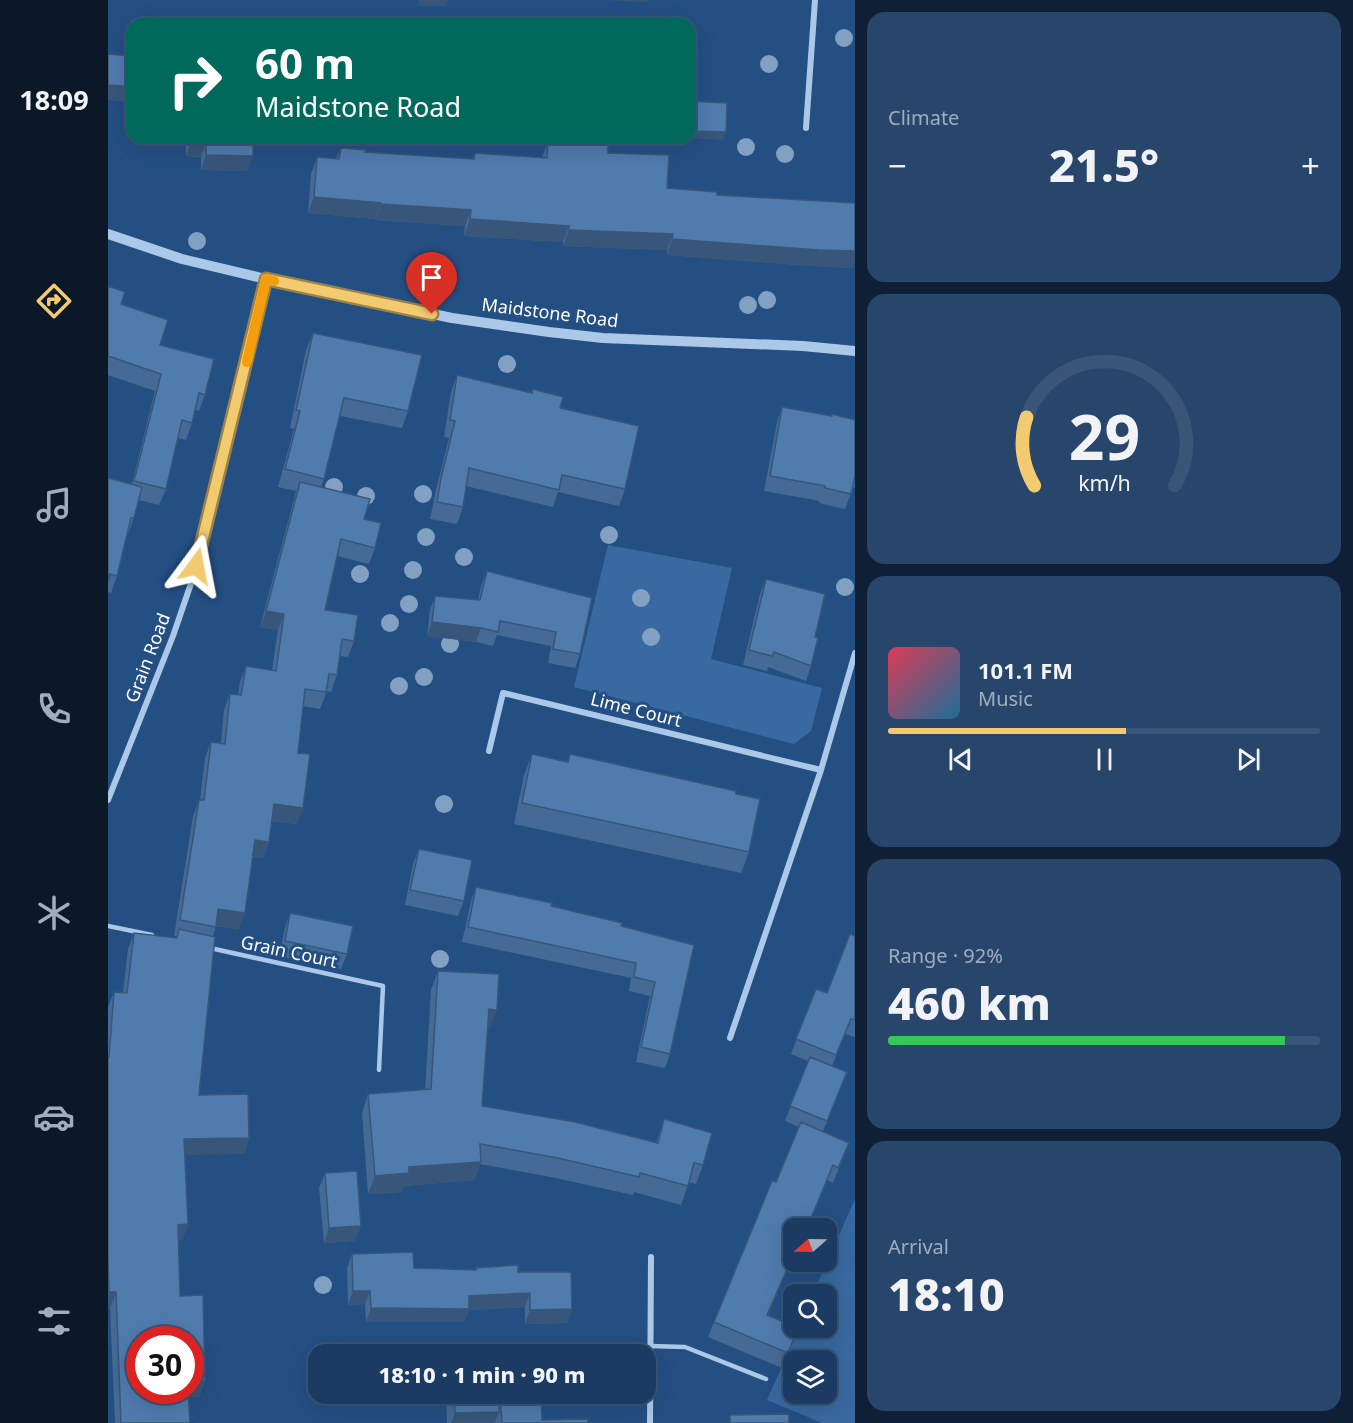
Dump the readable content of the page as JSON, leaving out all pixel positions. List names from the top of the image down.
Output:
{
  "streets": {
    "street": ["Maidstone Road", "Grain Road", "Lime Court"],
    "lane": ["Grain Court"]
  },
  "crossings": [
    ["Maidstone Road", "Grain Road"]
  ],
  "north": "left",
  "page": {
    "tabs": "18:09",
    "tile": [
      "Climate",
      ["Range · 92%", "460 km"],
      ["Arrival", "18:10"]
    ],
    "turn": ["60 m", "Maidstone Road"],
    "heat": ["−", "21.5°", "+"],
    "song": ["101.1 FM", "Music"],
    "limit": "30",
    "trip": "18:10 · 1 min · 90 m",
    "gauge": ["29", "km/h"]
  }
}
